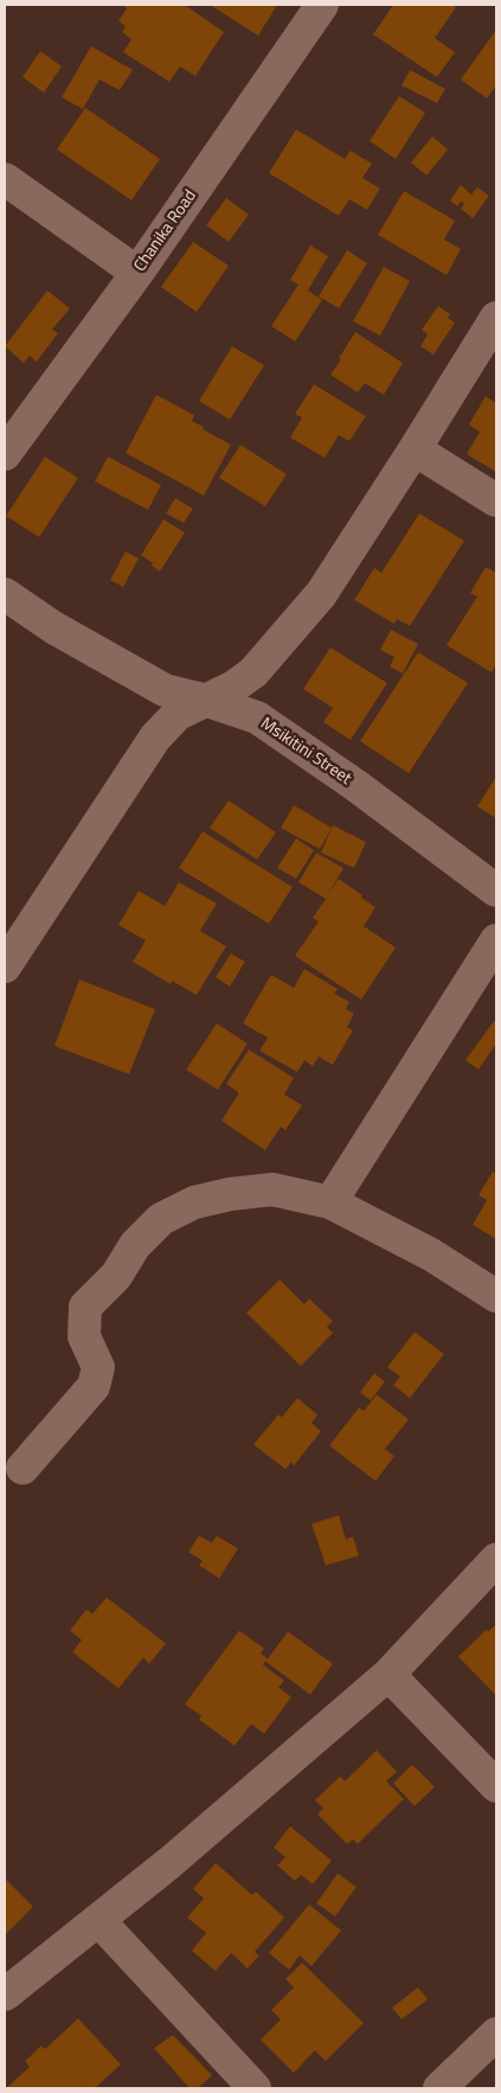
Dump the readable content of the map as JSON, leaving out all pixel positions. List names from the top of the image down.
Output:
{
  "streets": {
    "street": ["Chanika Road", "Msikitini Street"]
  }
}
